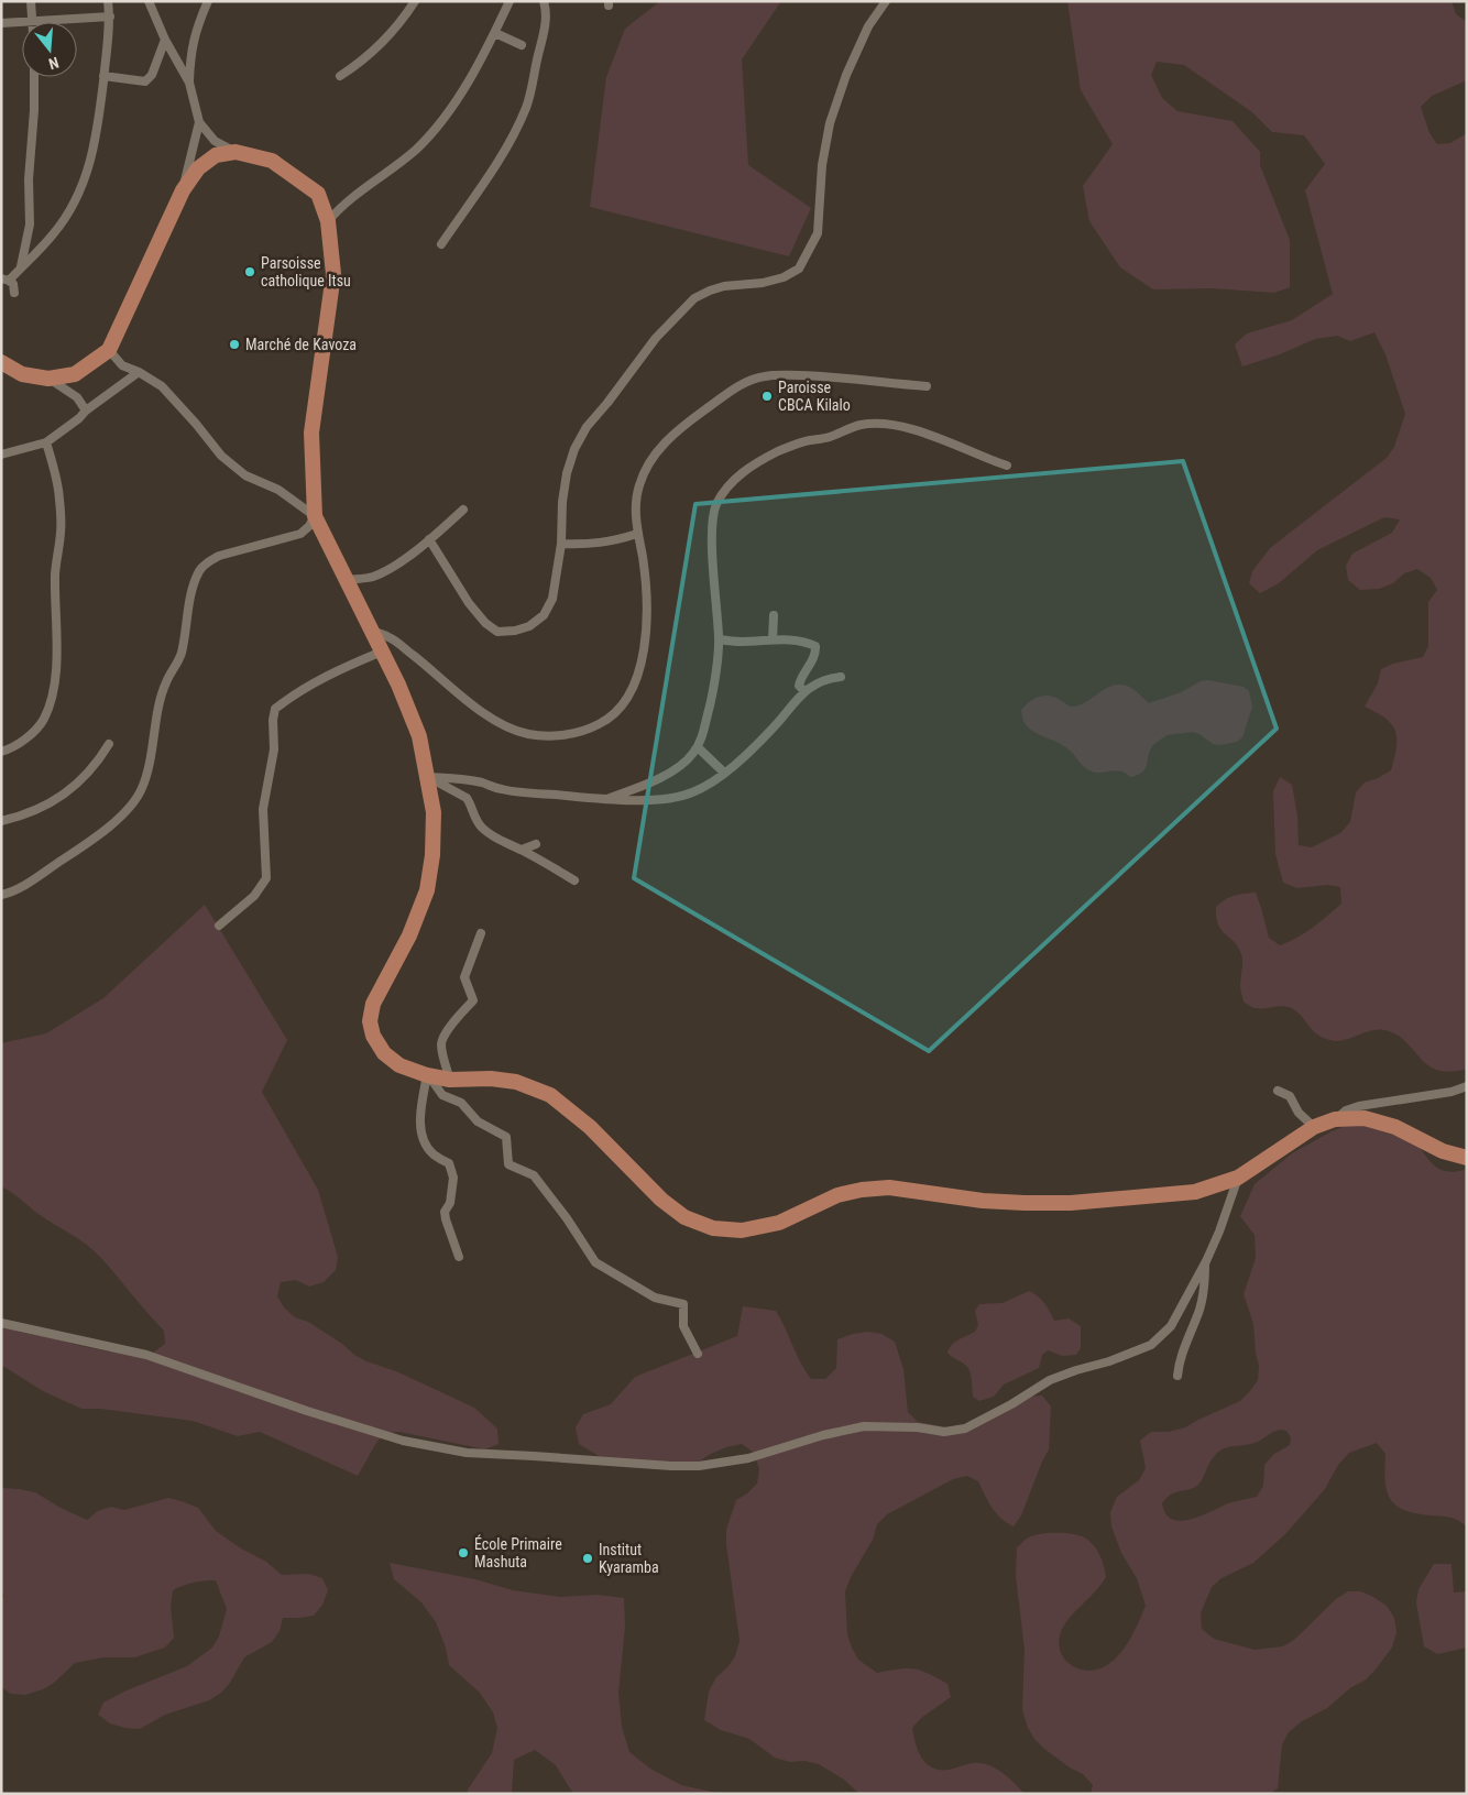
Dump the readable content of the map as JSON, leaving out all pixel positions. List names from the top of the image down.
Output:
{
  "places": [
    "Parsoisse catholique Itsu",
    "Marché de Kavoza",
    "Paroisse CBCA Kilalo",
    "École Primaire Mashuta",
    "Institut Kyaramba"
  ],
  "north": "bottom"
}
